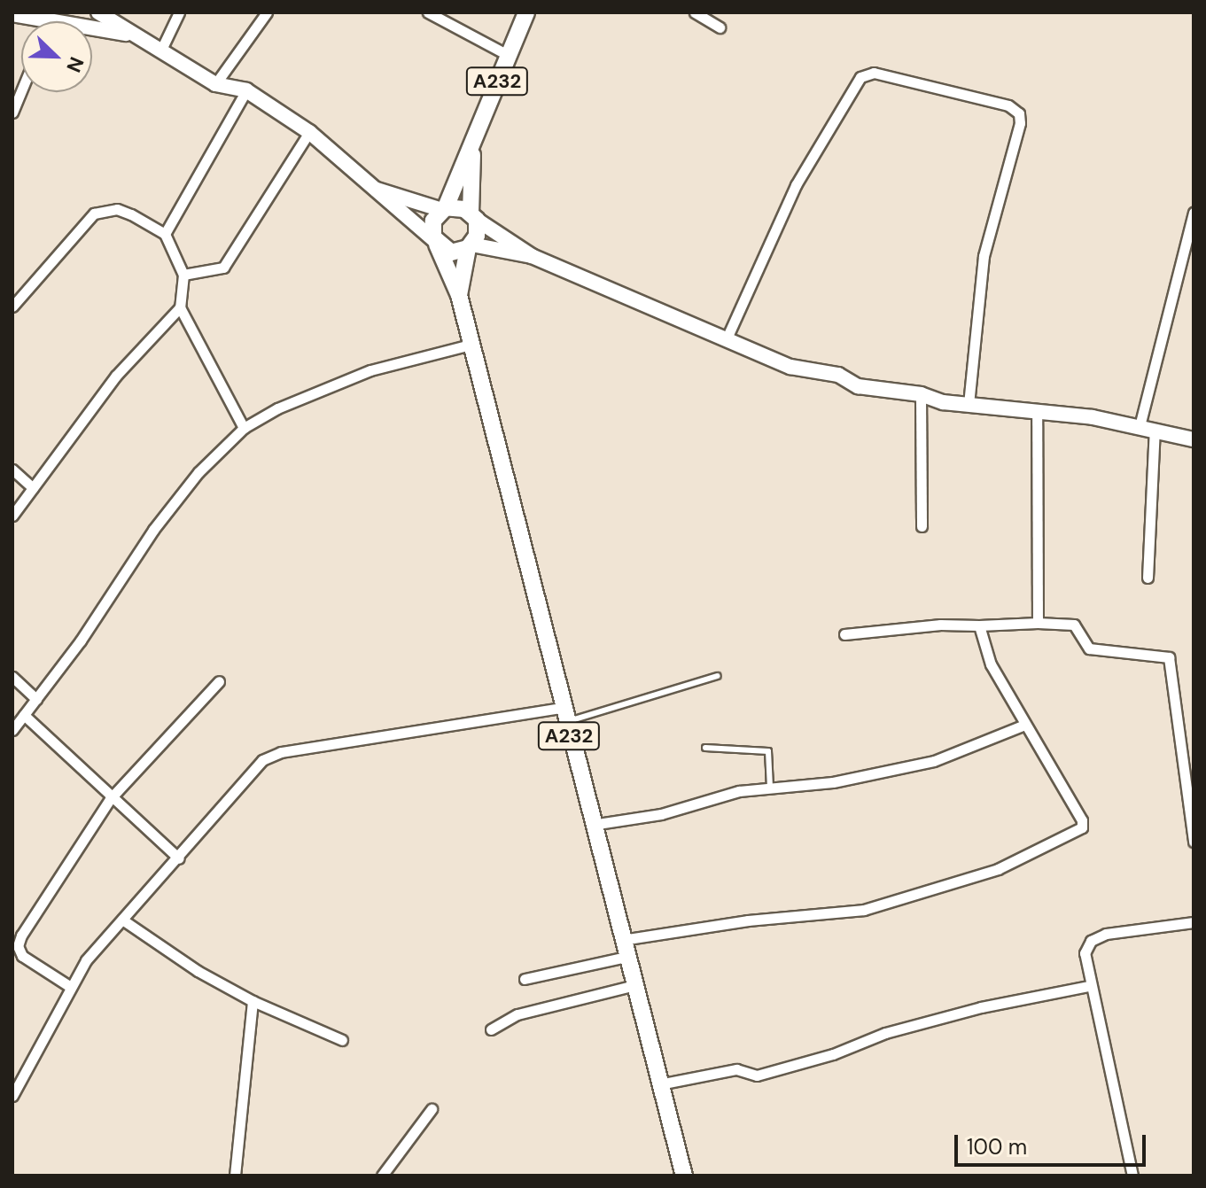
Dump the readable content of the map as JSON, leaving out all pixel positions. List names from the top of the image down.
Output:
{
  "streets": {
    "main road": ["A232"]
  },
  "scale_bar": "100 m",
  "north": "bottom right"
}
